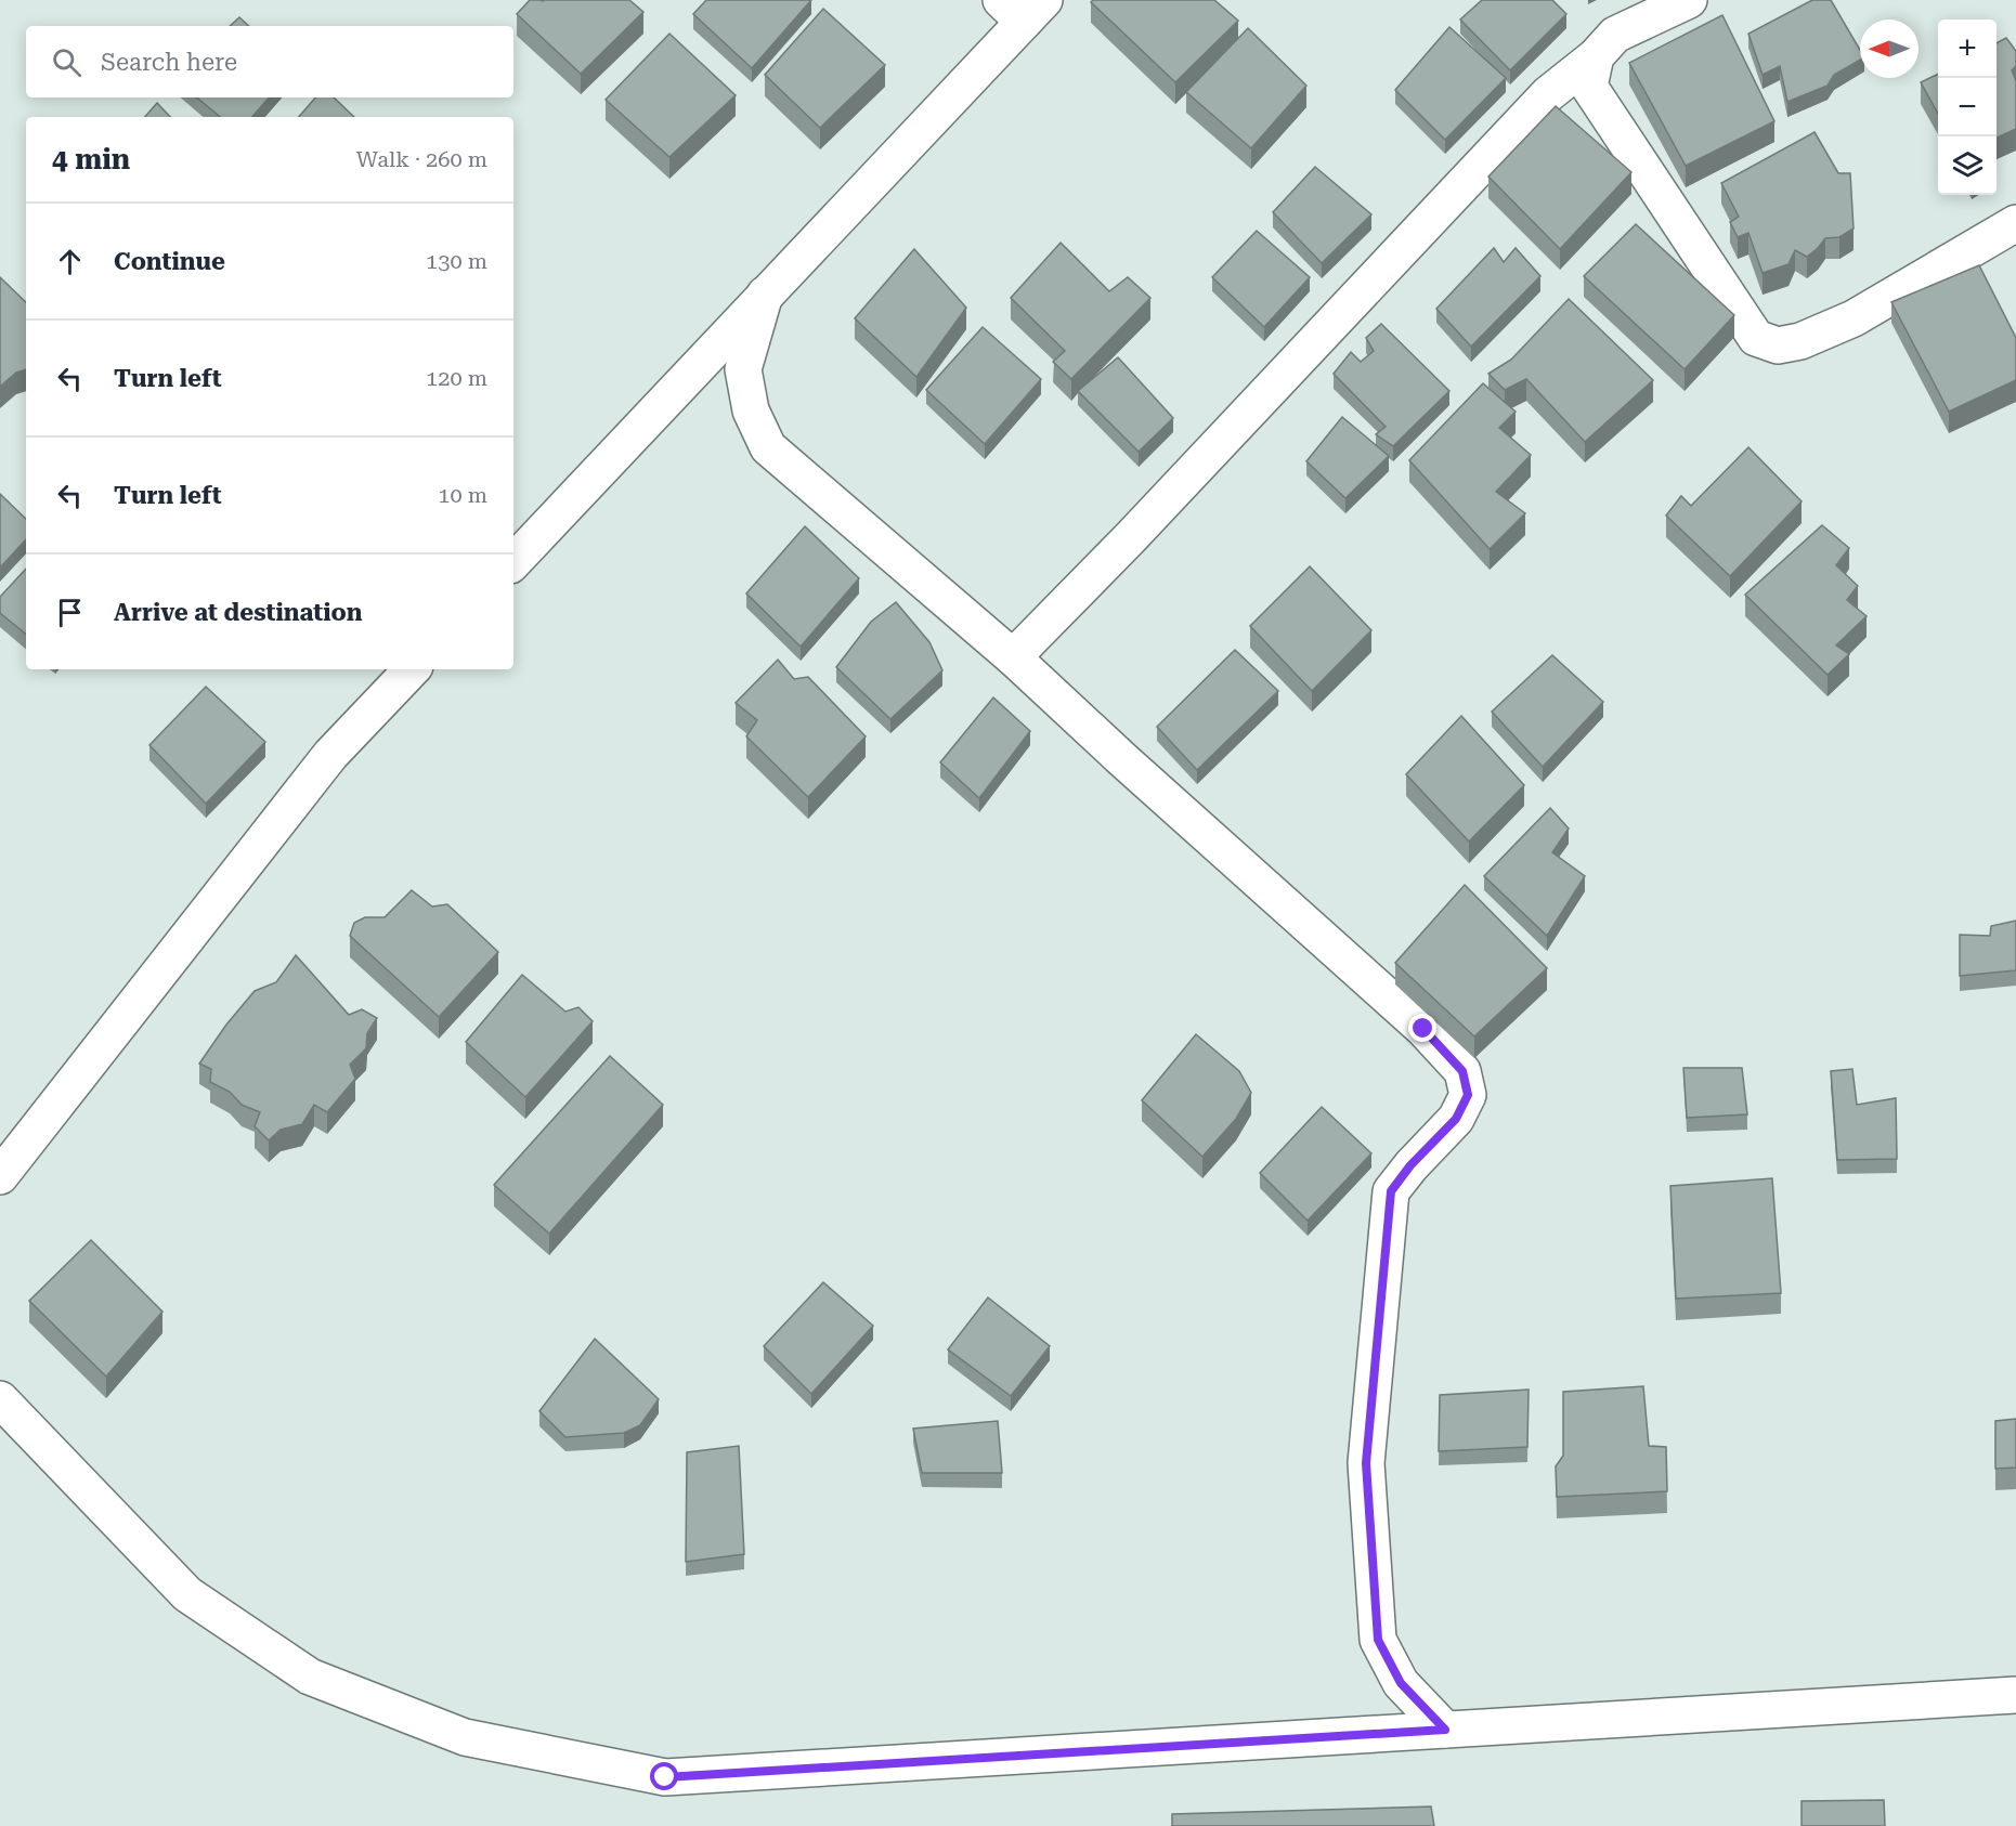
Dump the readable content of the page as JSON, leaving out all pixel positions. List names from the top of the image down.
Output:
{
  "north": "left",
  "page": {
    "map_buttons": ["+", "−"],
    "search": "Search here",
    "heading": ["4 min", "Walk · 260 m"],
    "list": [
      ["Continue", "130 m"],
      ["Turn left", "120 m"],
      ["Turn left", "10 m"],
      "Arrive at destination"
    ]
  }
}
